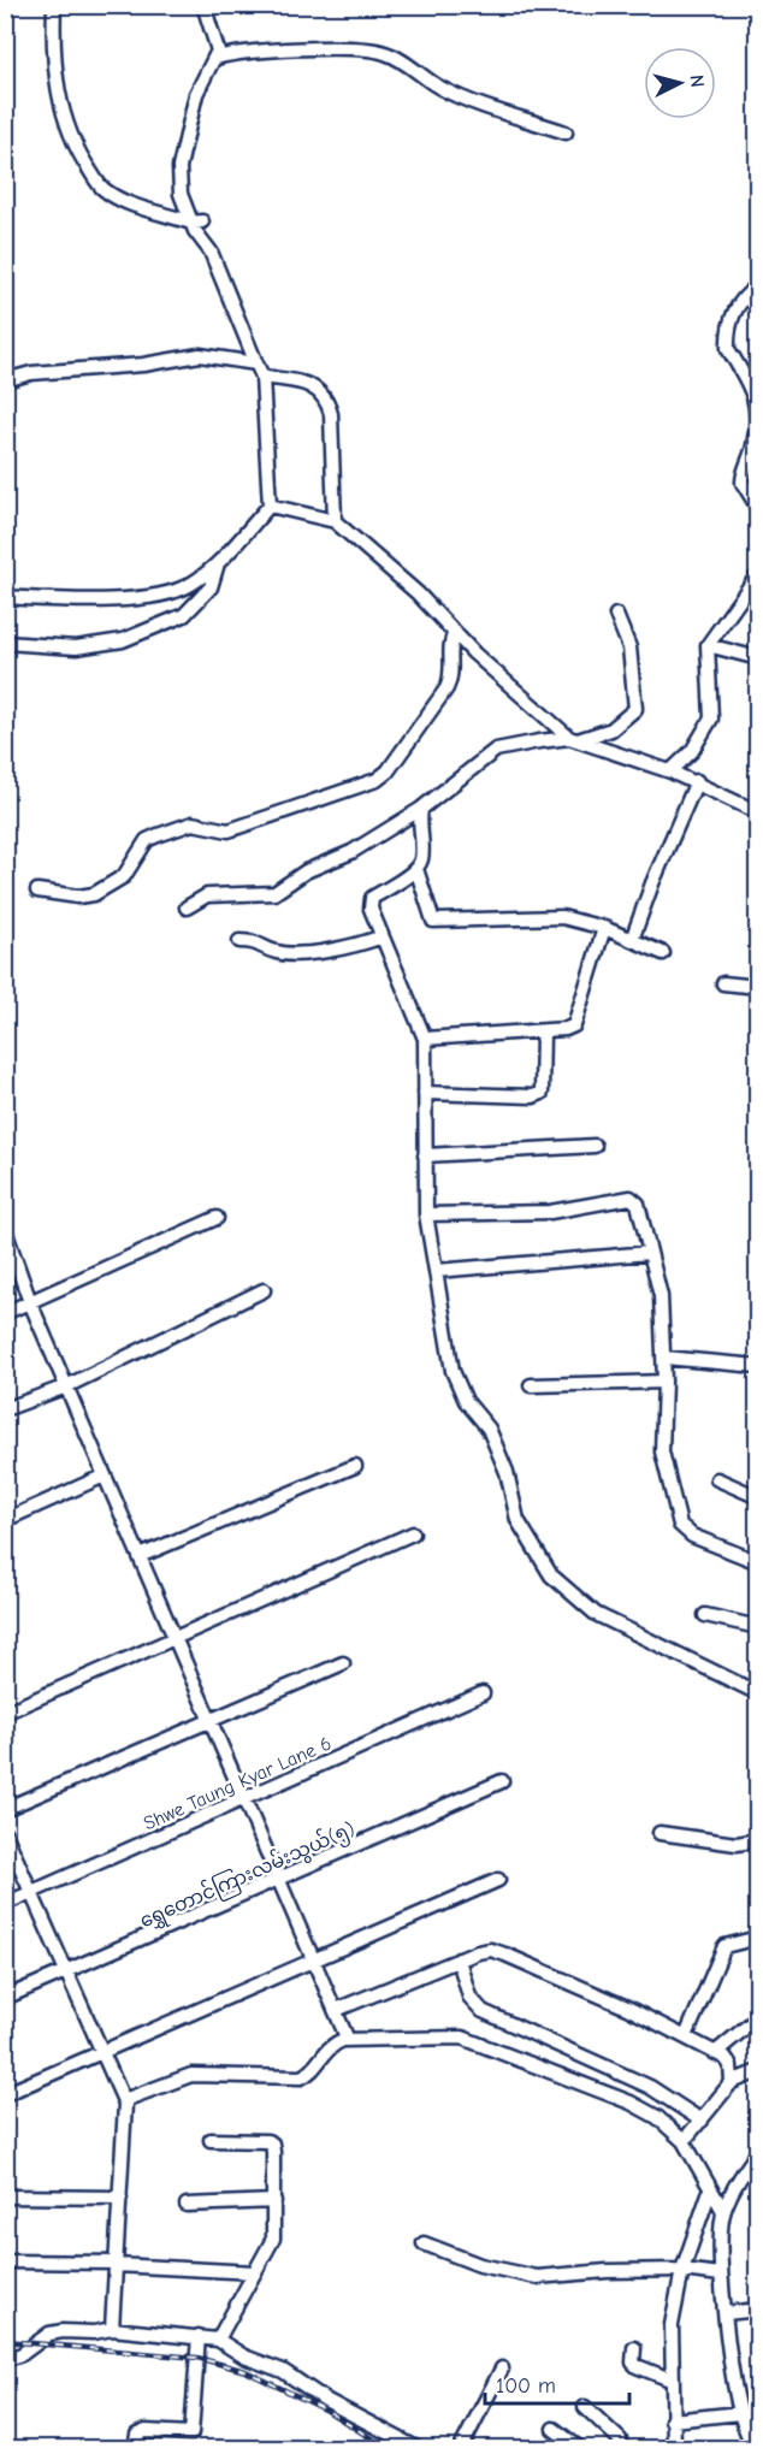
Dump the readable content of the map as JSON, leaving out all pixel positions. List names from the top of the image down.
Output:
{
  "streets": {
    "street": ["Shwe Taung Kyar Lane 6", "ရွှေတောင်ကြားလမ်းသွယ်(၅)"]
  },
  "scale_bar": "100 m",
  "north": "right"
}
